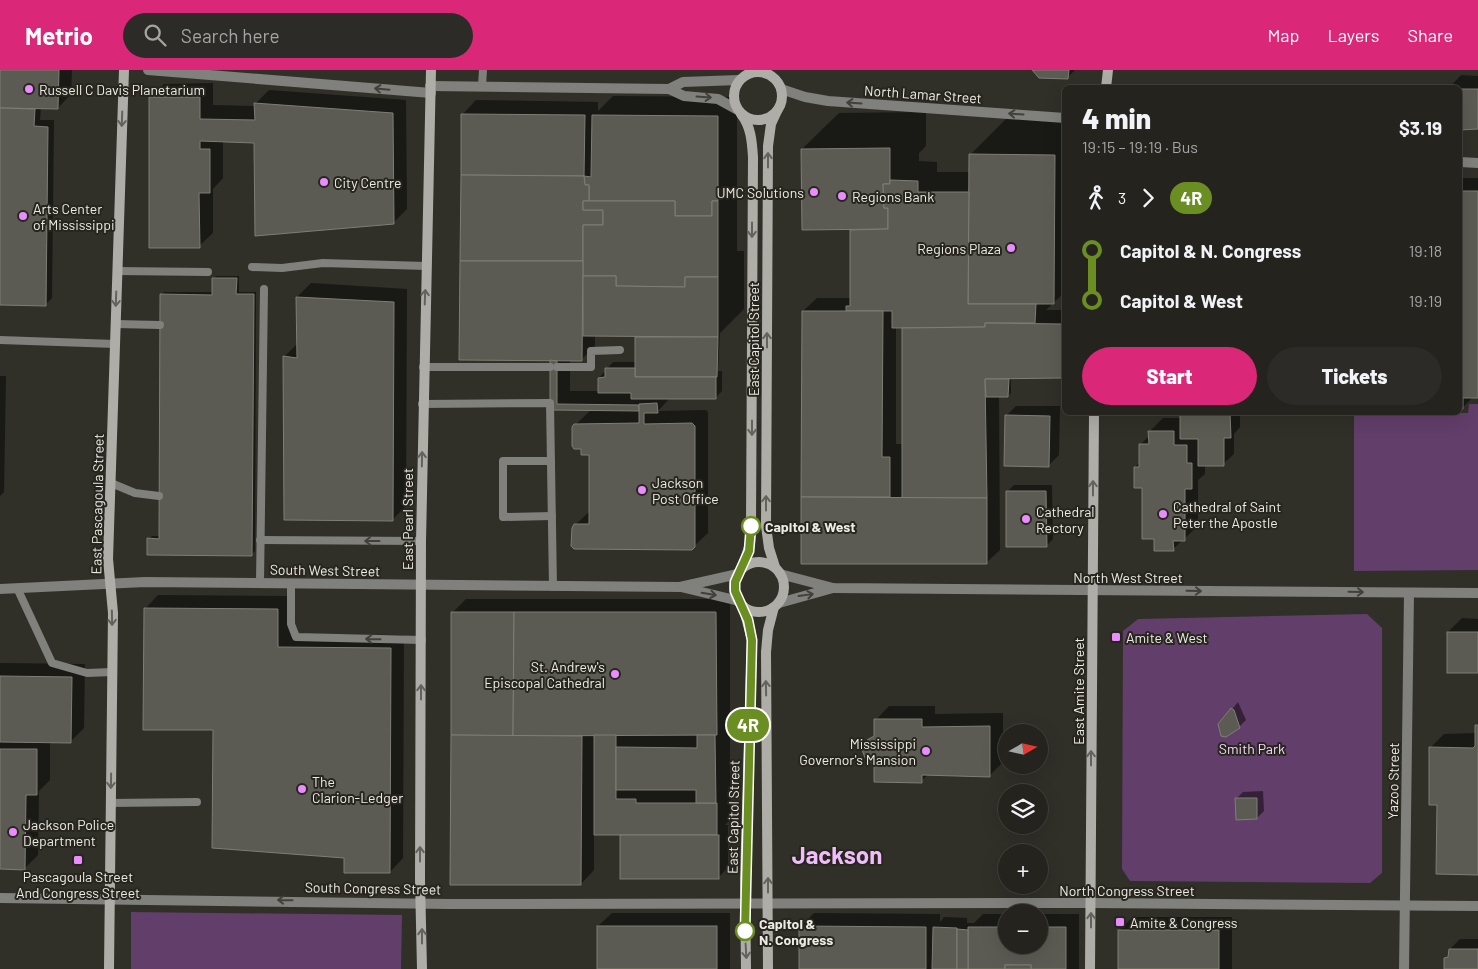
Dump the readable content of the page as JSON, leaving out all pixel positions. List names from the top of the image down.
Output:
{
  "streets": {
    "main road": [
      "East Capitol Street",
      "East Pascagoula Street",
      "East Pearl Street",
      "East Amite Street"
    ],
    "street": [
      "North Lamar Street",
      "South West Street",
      "North West Street",
      "Yazoo Street",
      "South Congress Street",
      "North Congress Street"
    ]
  },
  "crossings": [
    ["North Lamar Street", "East Capitol Street"],
    ["East Capitol Street", "South West Street"],
    ["East Capitol Street", "North West Street"],
    ["East Capitol Street", "South Congress Street"],
    ["East Capitol Street", "North Congress Street"],
    ["East Pascagoula Street", "South West Street"],
    ["East Pascagoula Street", "South Congress Street"],
    ["East Pearl Street", "South West Street"],
    ["East Pearl Street", "South Congress Street"],
    ["South West Street", "North West Street"],
    ["North West Street", "East Amite Street"],
    ["North West Street", "Yazoo Street"],
    ["East Amite Street", "North Congress Street"],
    ["Yazoo Street", "North Congress Street"],
    ["South Congress Street", "North Congress Street"]
  ],
  "one_way": [
    "North Lamar Street",
    "East Pascagoula Street",
    "East Pearl Street",
    "North West Street",
    "East Amite Street",
    "South Congress Street"
  ],
  "districts": ["Jackson"],
  "parks": ["Smith Park"],
  "places": {
    "other": [
      "Russell C Davis Planetarium",
      "City Centre",
      "UMC Solutions",
      "Regions Bank",
      "Arts Center of Mississippi",
      "Regions Plaza",
      "Jackson Post Office",
      "Cathedral of Saint Peter the Apostle",
      "Cathedral Rectory",
      "Capitol & West",
      "St. Andrew's Episcopal Cathedral",
      "Mississippi Governor's Mansion",
      "The Clarion-Ledger",
      "Jackson Police Department",
      "Capitol & N. Congress"
    ],
    "transit": ["Amite & West", "Pascagoula Street And Congress Street", "Amite & Congress"]
  },
  "lines": ["bus line 4R"],
  "north": "right",
  "page": {
    "header": "Metrio",
    "search": "Search here",
    "nav": ["Map", "Layers", "Share"],
    "on_map": "4R",
    "heading": ["4 min", "19:15 – 19:19 · Bus", "$3.19"],
    "legs": ["3", "4R"],
    "list": [
      {
        "name": "Capitol & N. Congress",
        "value": "19:18"
      },
      {
        "name": "Capitol & West",
        "value": "19:19"
      }
    ],
    "buttons": ["Start", "Tickets"],
    "map_buttons": ["+", "−"]
  }
}
